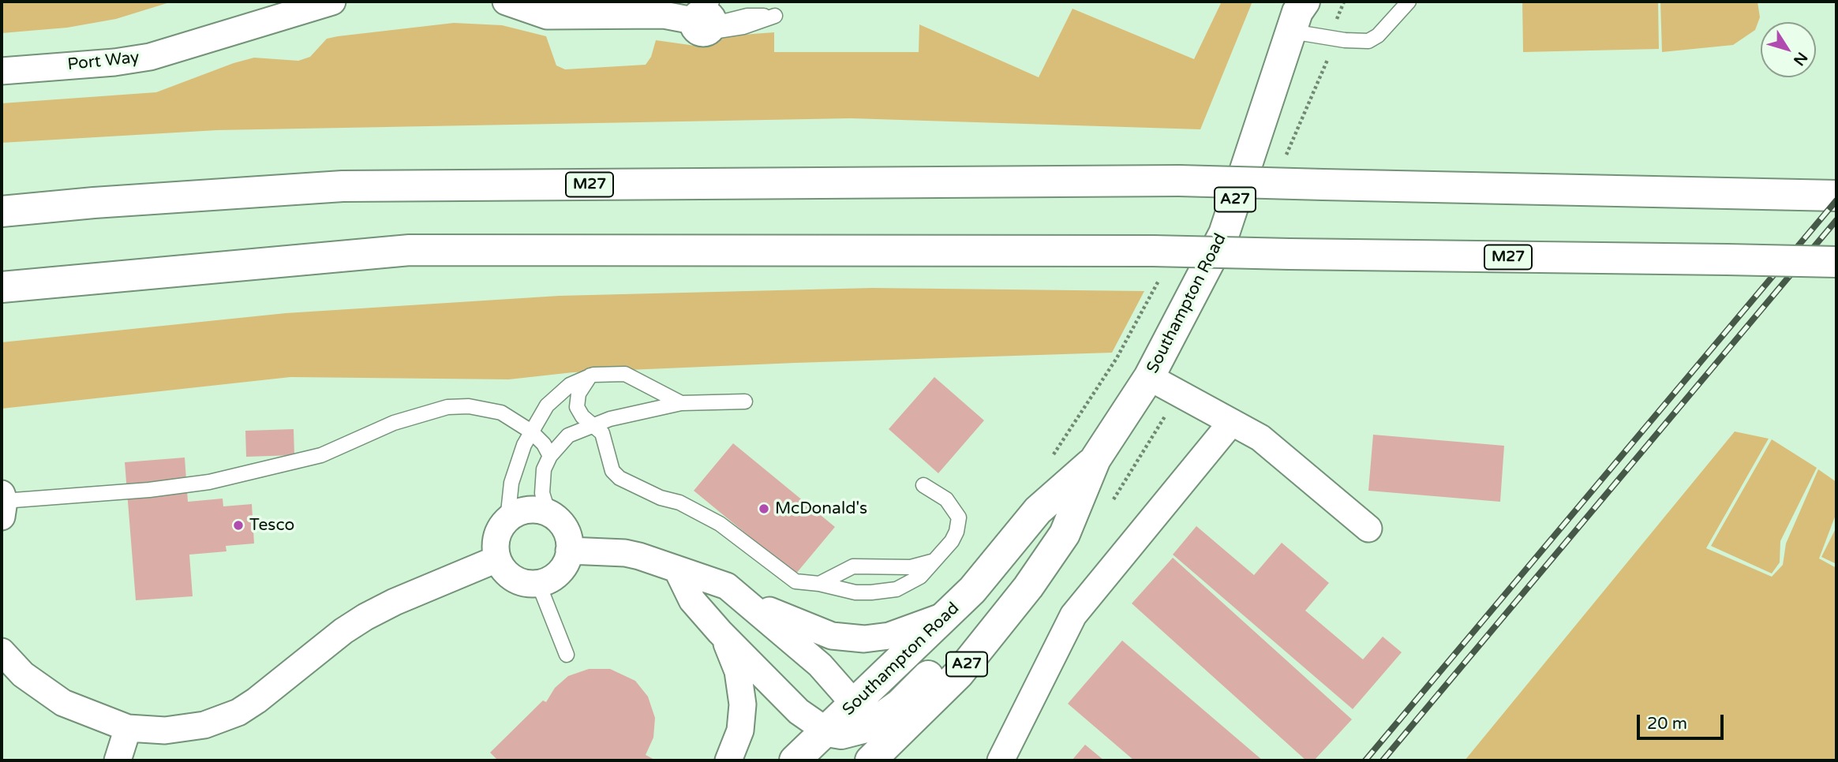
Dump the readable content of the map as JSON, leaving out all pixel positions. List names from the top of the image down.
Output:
{
  "streets": {
    "main road": ["M27", "A27", "Southampton Road"],
    "street": ["Port Way"]
  },
  "places": ["McDonald's", "Tesco"],
  "scale_bar": "20 m",
  "north": "bottom right"
}
